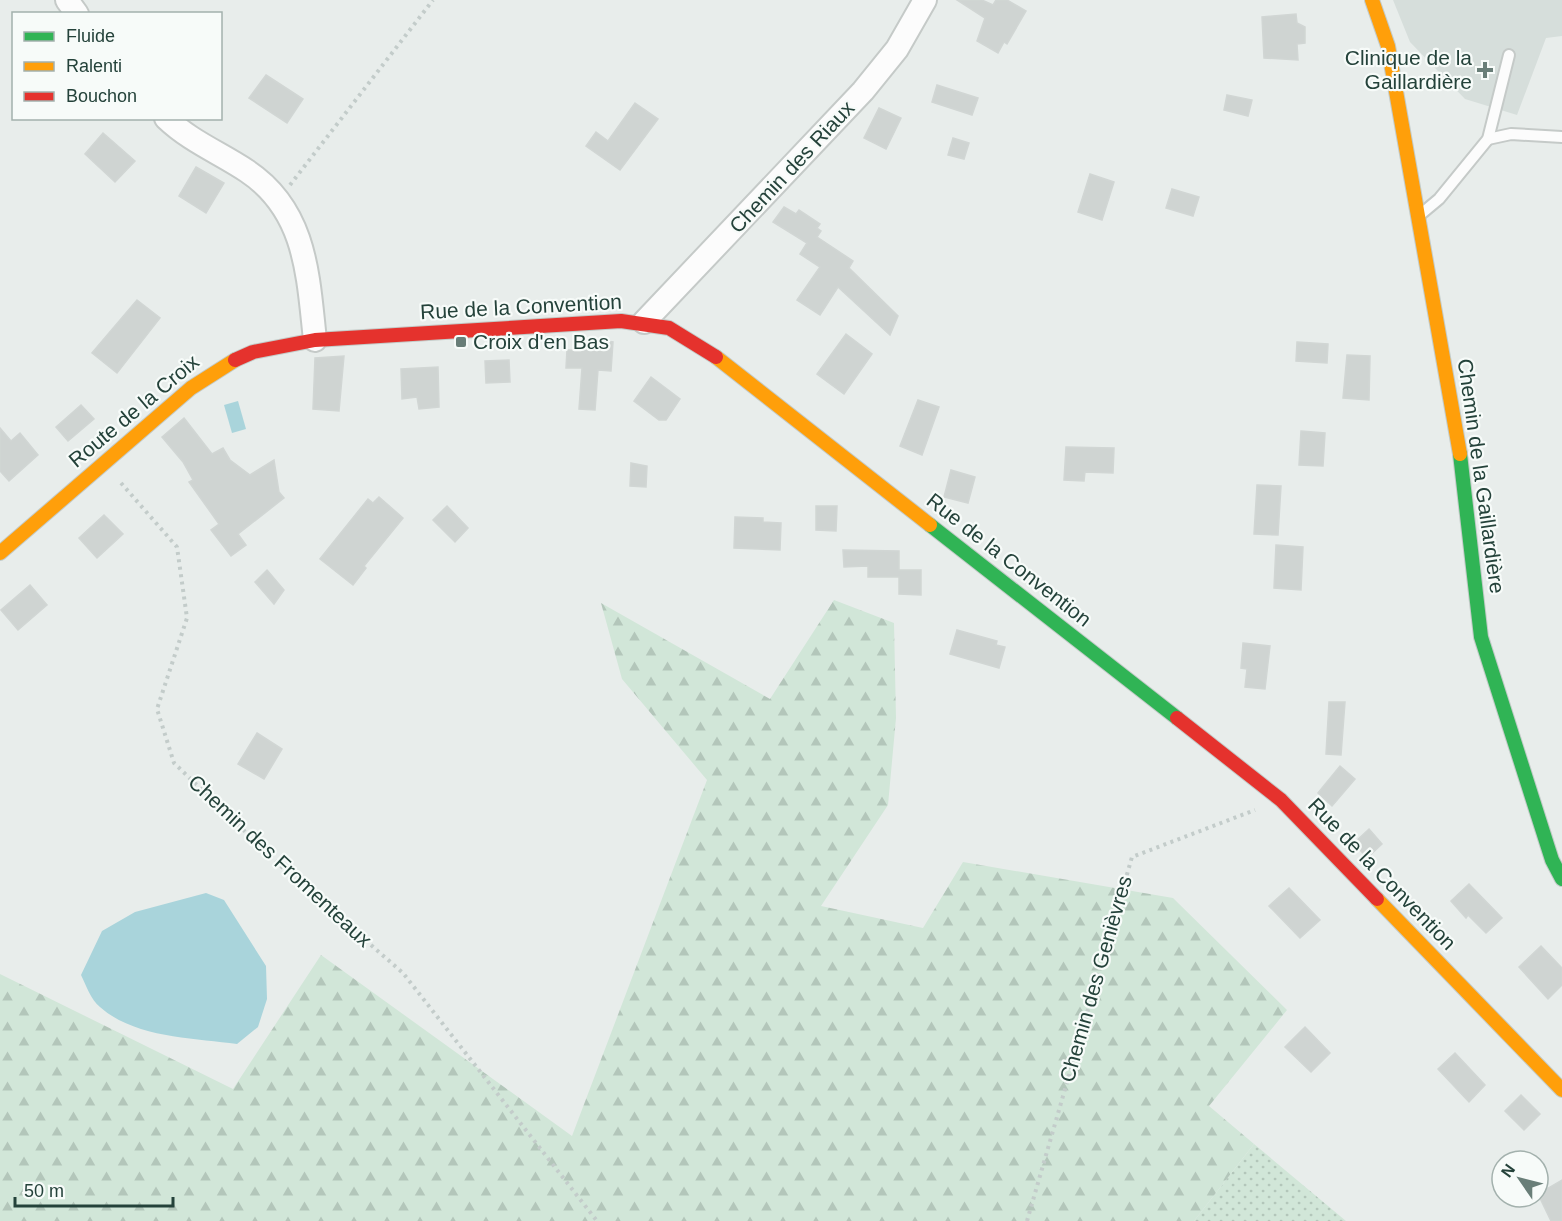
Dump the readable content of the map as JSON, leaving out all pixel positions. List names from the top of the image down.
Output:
{
  "streets": {
    "street": [
      "Chemin des Riaux",
      "Rue de la Convention",
      "Route de la Croix",
      "Chemin de la Gaillardière"
    ],
    "path": ["Chemin des Fromenteaux", "Chemin des Genièvres"]
  },
  "crossings": [
    ["Chemin des Riaux", "Rue de la Convention"],
    ["Rue de la Convention", "Route de la Croix"],
    ["Rue de la Convention", "Chemin des Genièvres"],
    ["Route de la Croix", "Chemin des Fromenteaux"]
  ],
  "places": {
    "health": ["Clinique de la Gaillardière"],
    "transit": ["Croix d'en Bas"]
  },
  "legend": ["Fluide", "Ralenti", "Bouchon"],
  "scale_bar": "50 m",
  "north": "top left"
}
